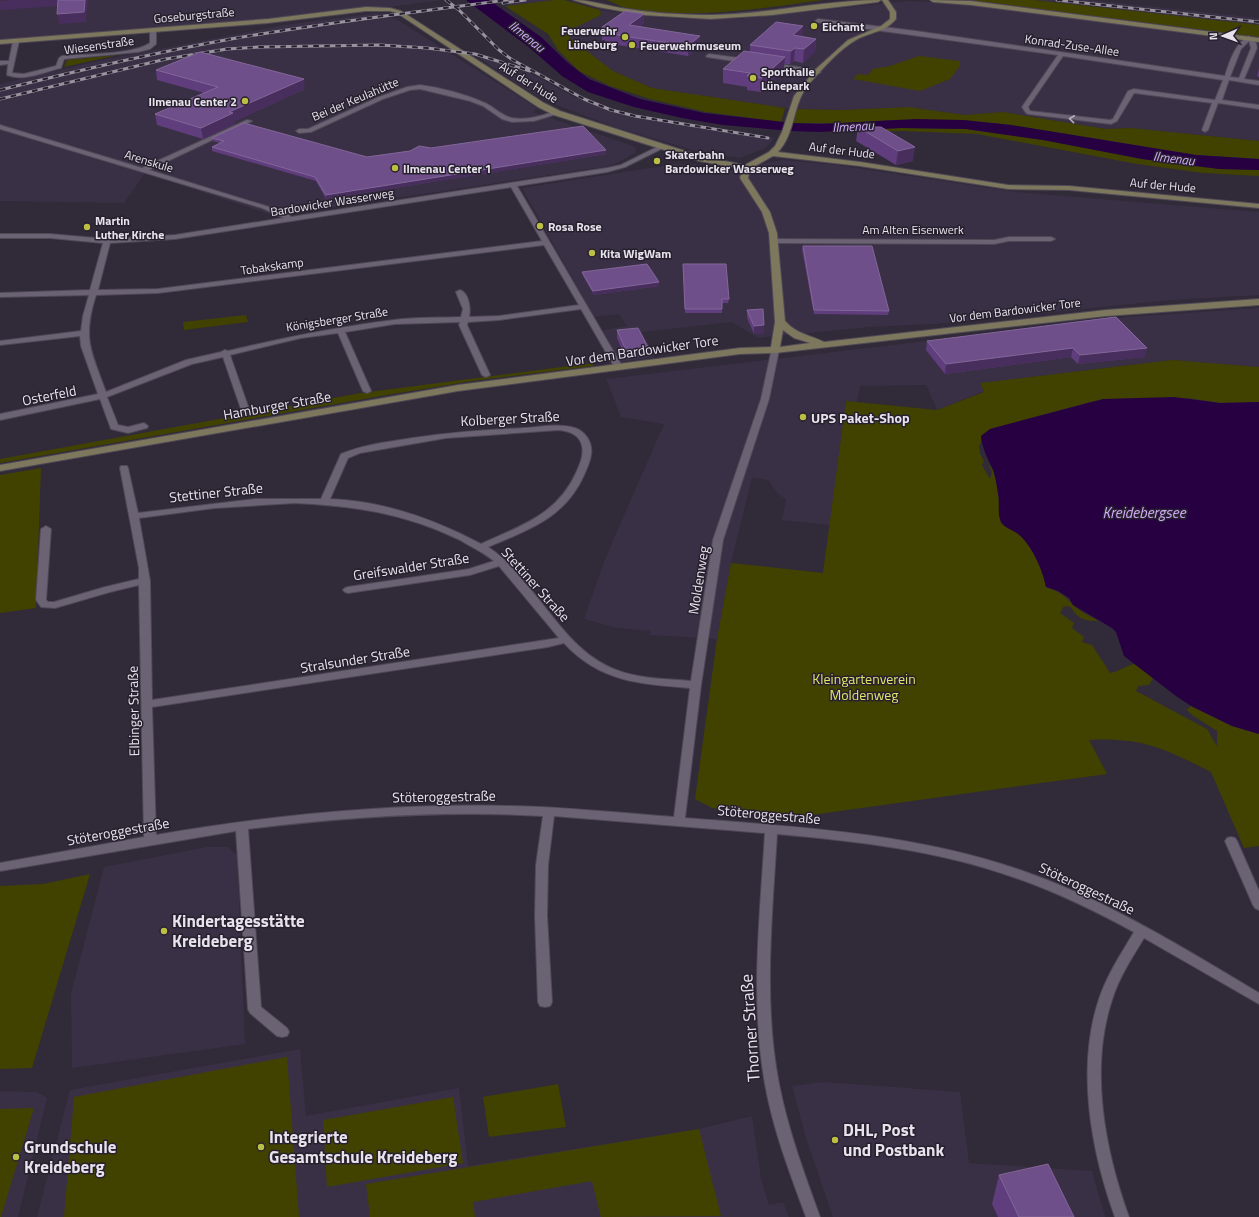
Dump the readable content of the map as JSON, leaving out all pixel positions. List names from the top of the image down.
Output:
{
  "streets": {
    "main road": [
      "Goseburgstraße",
      "Auf der Hude",
      "Vor dem Bardowicker Tore",
      "Hamburger Straße"
    ],
    "street": [
      "Wiesenstraße",
      "Konrad-Zuse-Allee",
      "Bei der Keulahütte",
      "Arenskule",
      "Bardowicker Wasserweg",
      "Am Alten Eisenwerk",
      "Tobakskamp",
      "Königsberger Straße",
      "Osterfeld",
      "Kolberger Straße",
      "Stettiner Straße",
      "Greifswalder Straße",
      "Moldenweg",
      "Stralsunder Straße",
      "Elbinger Straße",
      "Stöteroggestraße",
      "Thorner Straße"
    ]
  },
  "crossings": [
    ["Goseburgstraße", "Wiesenstraße"],
    ["Goseburgstraße", "Auf der Hude"],
    ["Auf der Hude", "Bei der Keulahütte"],
    ["Auf der Hude", "Bardowicker Wasserweg"],
    ["Arenskule", "Bardowicker Wasserweg"],
    ["Vor dem Bardowicker Tore", "Hamburger Straße"],
    ["Vor dem Bardowicker Tore", "Moldenweg"],
    ["Königsberger Straße", "Osterfeld"],
    ["Kolberger Straße", "Stettiner Straße"],
    ["Stettiner Straße", "Greifswalder Straße"],
    ["Stettiner Straße", "Moldenweg"],
    ["Stettiner Straße", "Stralsunder Straße"],
    ["Stettiner Straße", "Elbinger Straße"],
    ["Moldenweg", "Stöteroggestraße"],
    ["Stralsunder Straße", "Elbinger Straße"],
    ["Elbinger Straße", "Stöteroggestraße"],
    ["Stöteroggestraße", "Thorner Straße"]
  ],
  "water": ["Ilmenau", "Kreidebergsee"],
  "parks": ["Kleingartenverein Moldenweg"],
  "places": [
    "Eichamt",
    "Feuerwehr Lüneburg",
    "Feuerwehrmuseum",
    "Sporthalle Lünepark",
    "Ilmenau Center 2",
    "Skaterbahn Bardowicker Wasserweg",
    "Ilmenau Center 1",
    "Rosa Rose",
    "Martin Luther Kirche",
    "Kita WigWam",
    "UPS Paket-Shop",
    "Kindertagesstätte Kreideberg",
    "DHL, Post und Postbank",
    "Integrierte Gesamtschule Kreideberg",
    "Grundschule Kreideberg"
  ],
  "north": "left"
}
